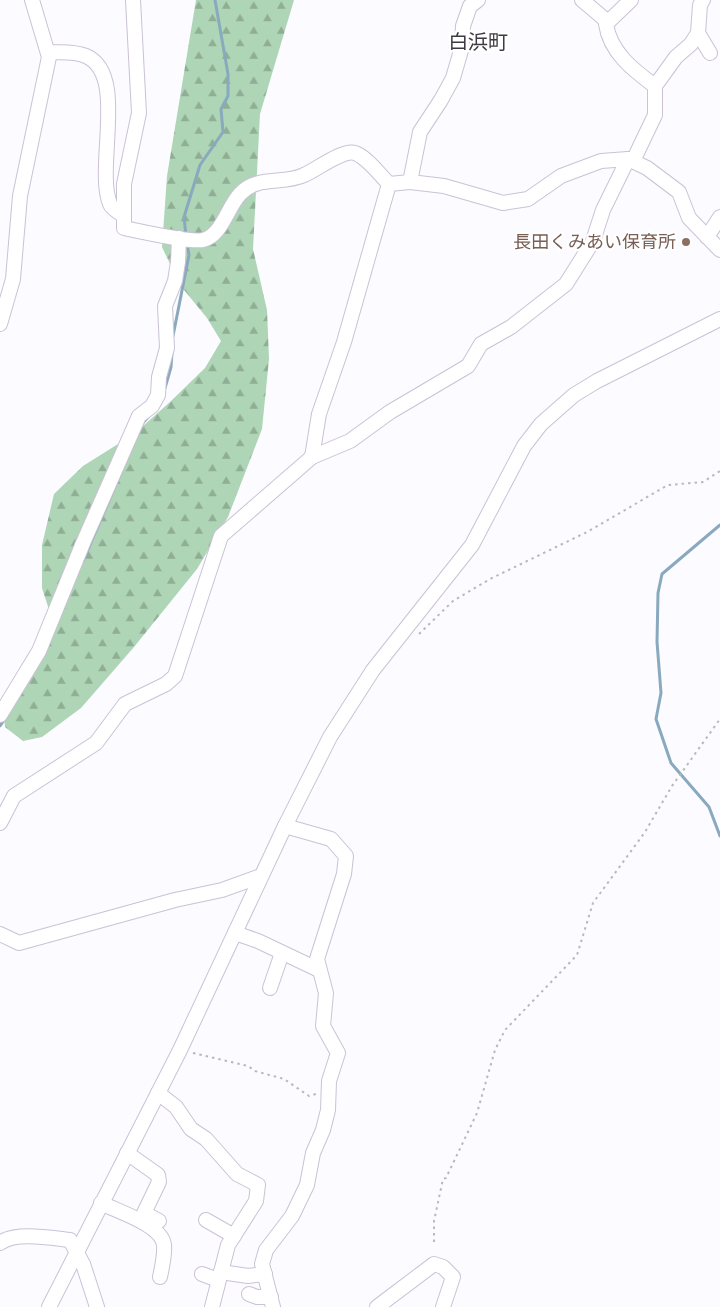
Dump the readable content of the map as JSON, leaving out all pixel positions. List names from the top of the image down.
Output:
{
  "districts": ["白浜町"],
  "places": ["長田くみあい保育所"]
}
